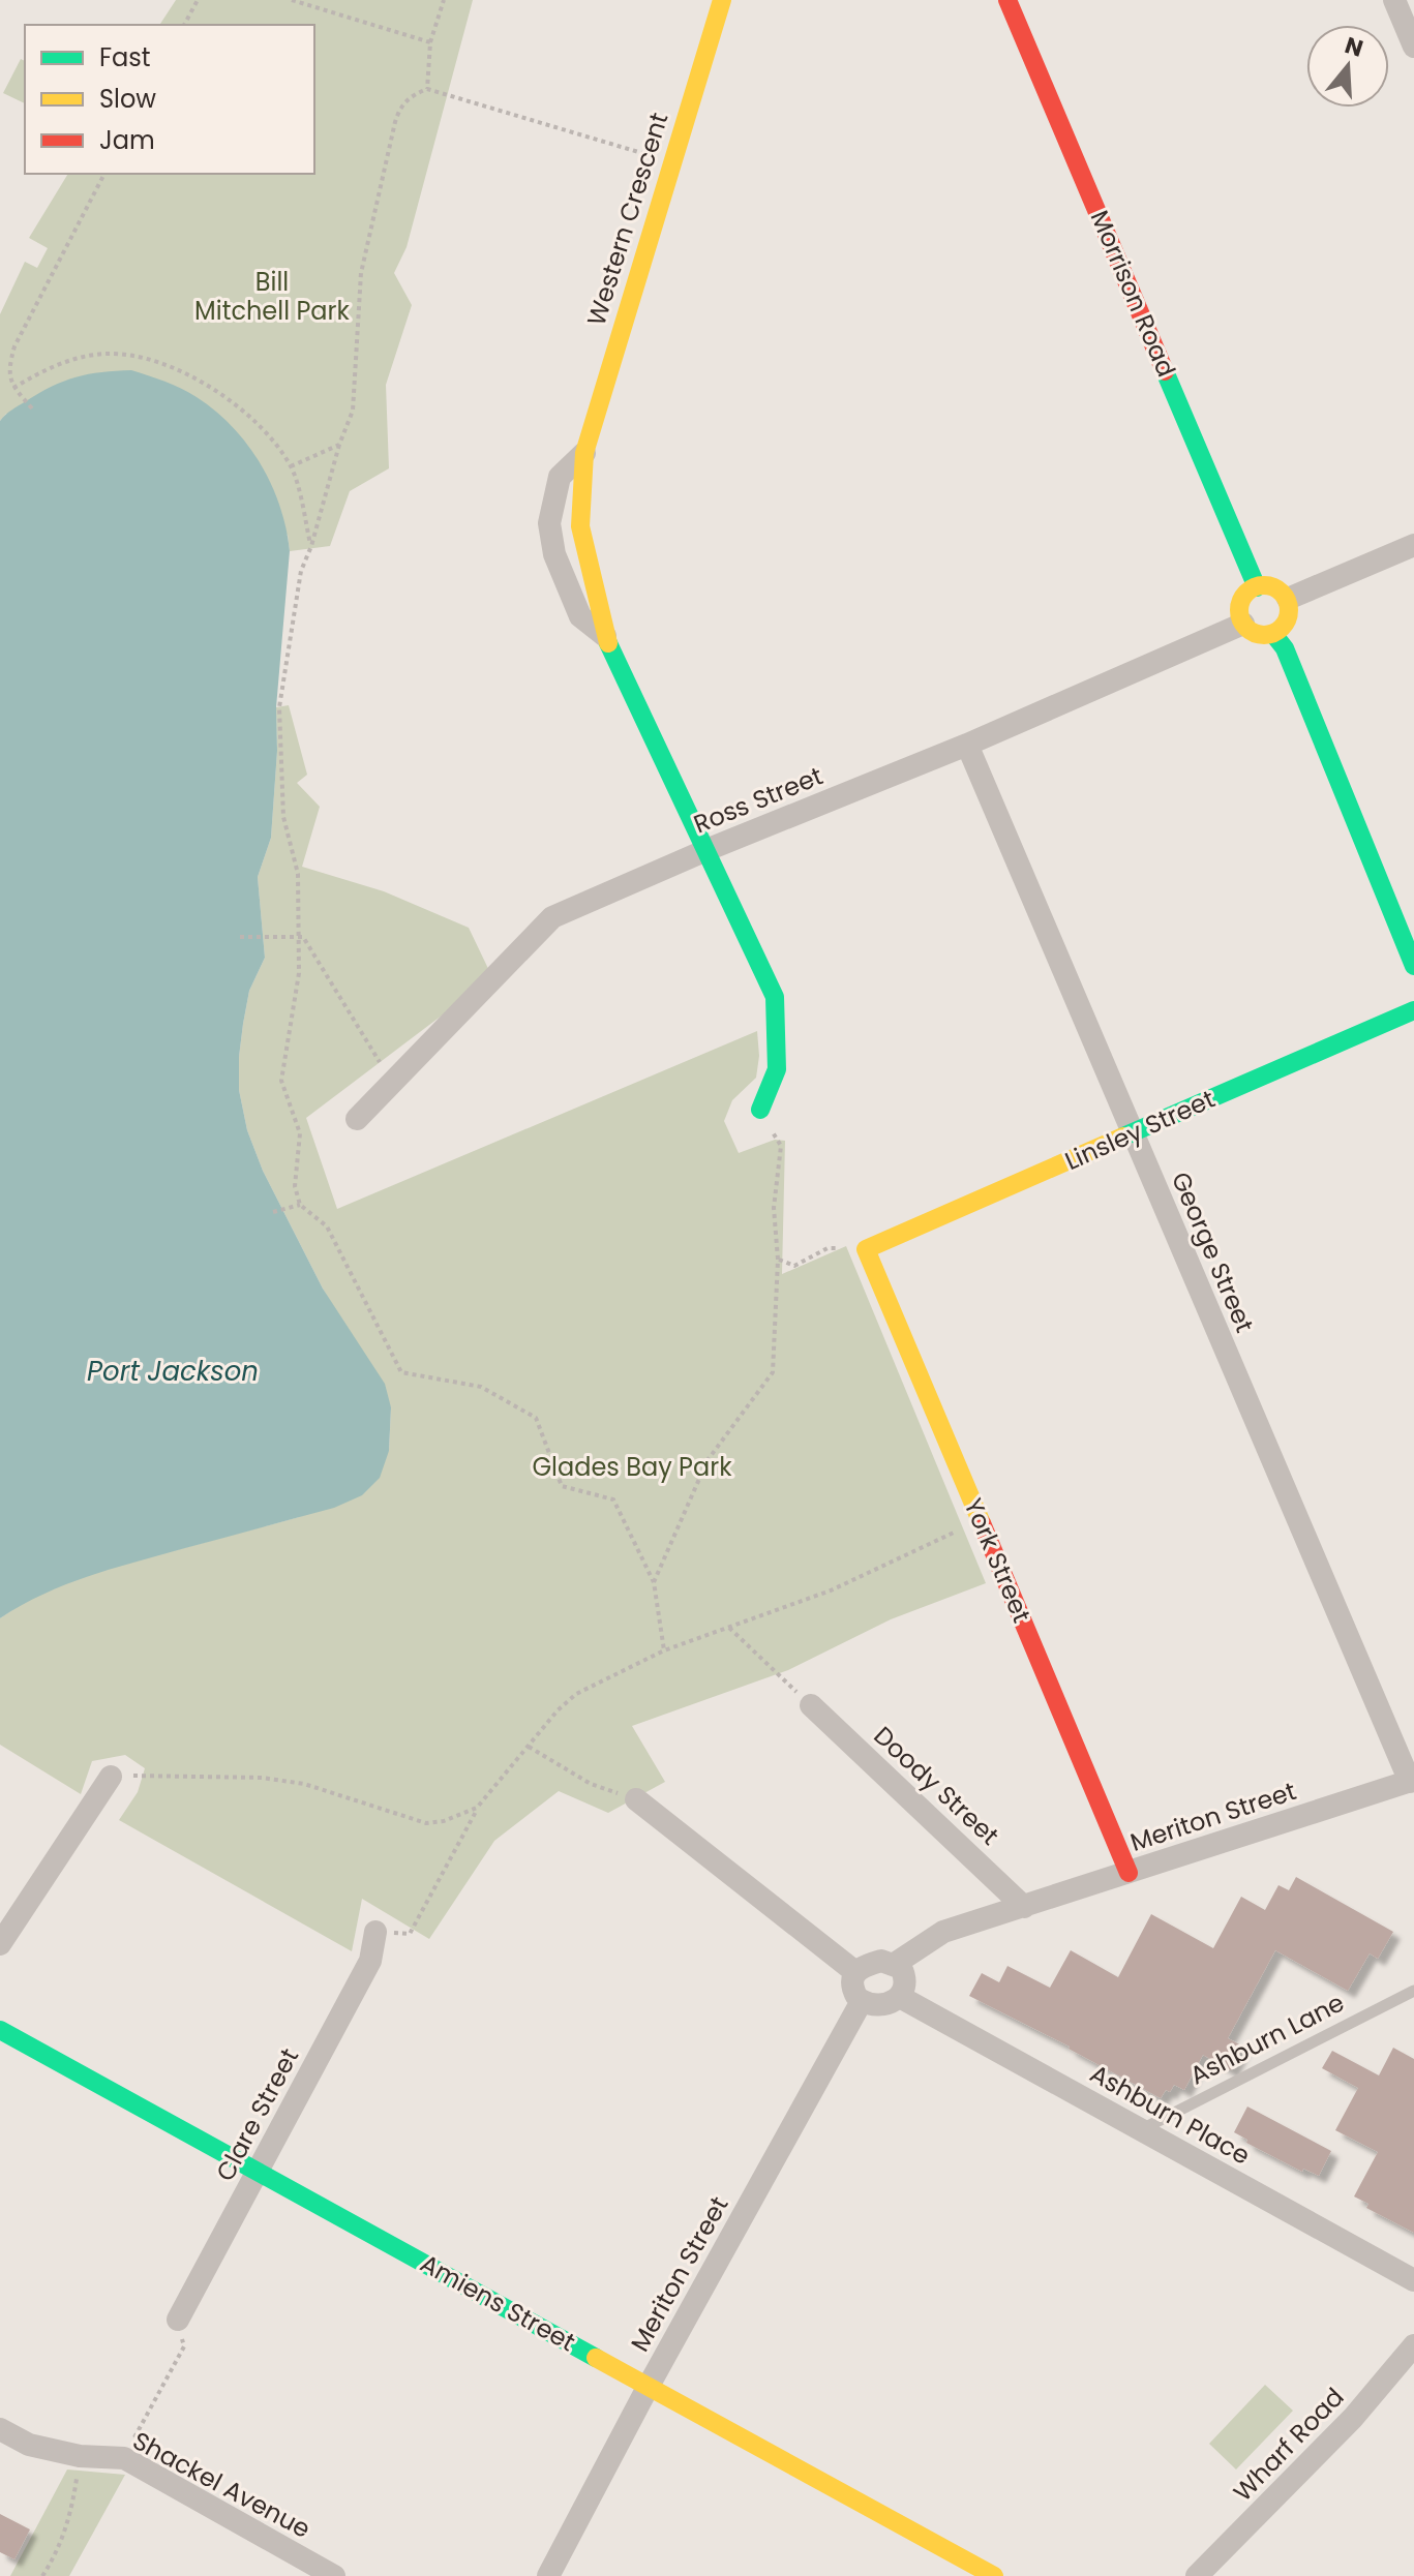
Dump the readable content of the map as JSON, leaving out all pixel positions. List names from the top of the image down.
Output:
{
  "streets": {
    "street": [
      "Western Crescent",
      "Morrison Road",
      "Ross Street",
      "Linsley Street",
      "George Street",
      "York Street",
      "Doody Street",
      "Meriton Street",
      "Clare Street",
      "Ashburn Place",
      "Amiens Street",
      "Wharf Road",
      "Shackel Avenue"
    ],
    "lane": ["Ashburn Lane"]
  },
  "crossings": [
    ["Western Crescent", "Ross Street"],
    ["Morrison Road", "Ross Street"],
    ["Ross Street", "George Street"],
    ["Linsley Street", "George Street"],
    ["Linsley Street", "York Street"],
    ["George Street", "Meriton Street"],
    ["York Street", "Meriton Street"],
    ["Doody Street", "Meriton Street"],
    ["Meriton Street", "Ashburn Place"],
    ["Meriton Street", "Amiens Street"],
    ["Ashburn Lane", "Ashburn Place"],
    ["Clare Street", "Amiens Street"]
  ],
  "water": ["Port Jackson"],
  "parks": ["Bill Mitchell Park", "Glades Bay Park"],
  "legend": ["Fast", "Slow", "Jam"],
  "north": "top"
}
